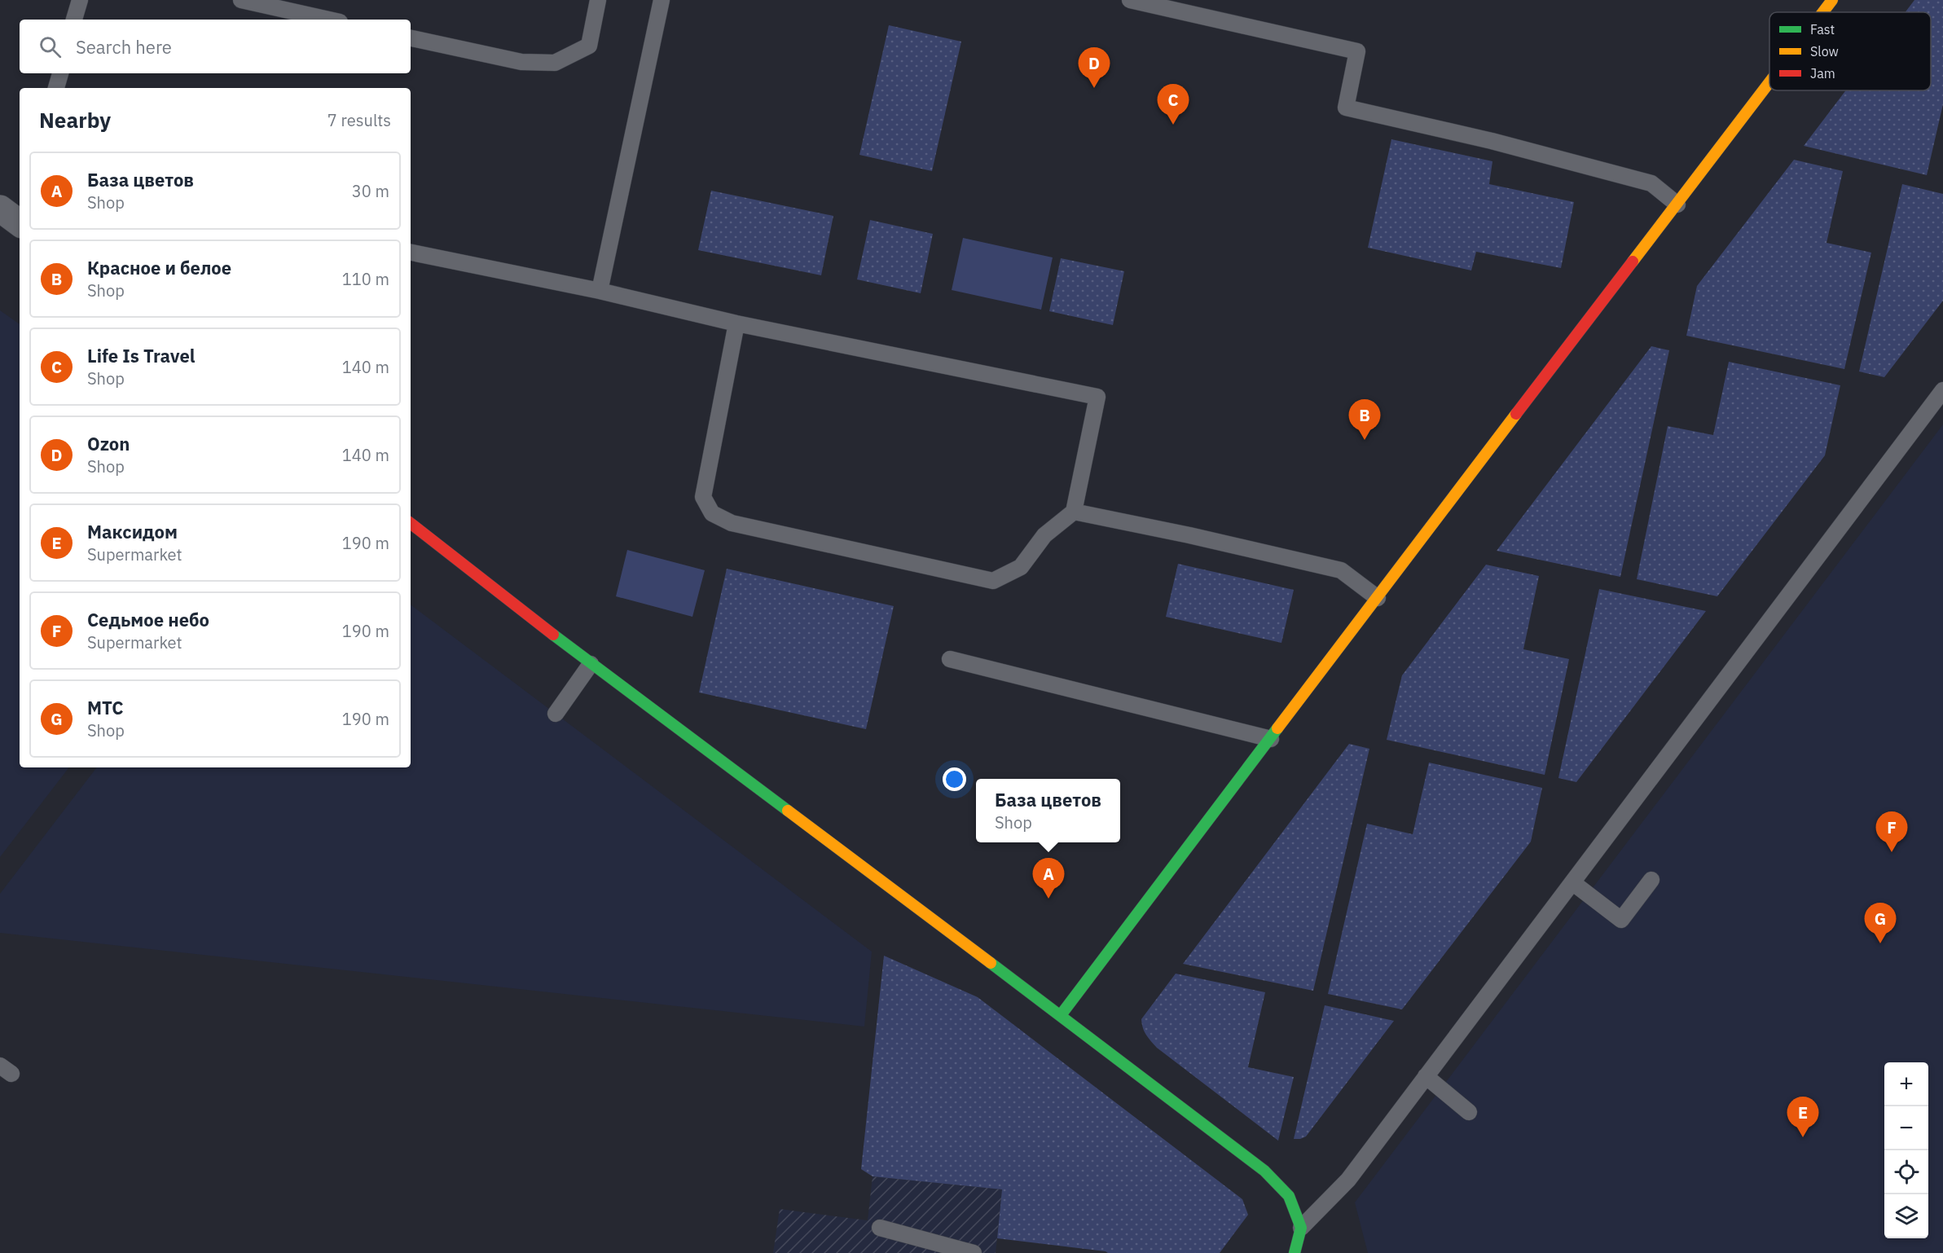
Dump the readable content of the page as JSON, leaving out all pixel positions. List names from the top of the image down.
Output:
{
  "legend": ["Fast", "Slow", "Jam"],
  "page": {
    "search": "Search here",
    "pins": [
      "D",
      "C",
      "B",
      "F",
      "A",
      "G",
      "E"
    ],
    "heading": ["Nearby", "7 results"],
    "list": [
      {
        "mark": "A",
        "name": "База цветов",
        "note": "Shop",
        "value": "30 m"
      },
      {
        "mark": "B",
        "name": "Красное и белое",
        "note": "Shop",
        "value": "110 m"
      },
      {
        "mark": "C",
        "name": "Life Is Travel",
        "note": "Shop",
        "value": "140 m"
      },
      {
        "mark": "D",
        "name": "Ozon",
        "note": "Shop",
        "value": "140 m"
      },
      {
        "mark": "E",
        "name": "Максидом",
        "note": "Supermarket",
        "value": "190 m"
      },
      {
        "mark": "F",
        "name": "Седьмое небо",
        "note": "Supermarket",
        "value": "190 m"
      },
      {
        "mark": "G",
        "name": "МТС",
        "note": "Shop",
        "value": "190 m"
      }
    ],
    "popup": ["База цветов", "Shop"],
    "map_buttons": ["+", "−"]
  }
}
